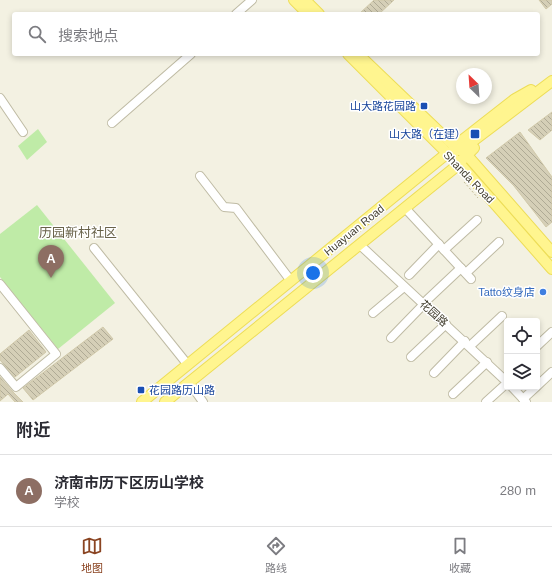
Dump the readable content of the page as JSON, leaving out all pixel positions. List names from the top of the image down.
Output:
{
  "streets": {
    "main road": ["Shanda Road", "Huayuan Road"],
    "street": ["花园路"]
  },
  "crossings": [
    ["Shanda Road", "Huayuan Road"],
    ["Huayuan Road", "花园路"]
  ],
  "districts": ["历园新村社区"],
  "places": {
    "transit": ["山大路花园路", "山大路（在建）", "花园路历山路"],
    "other": ["Tatto纹身店"]
  },
  "north": "top left",
  "page": {
    "search": "搜索地点",
    "pins": "A",
    "heading": "附近",
    "list": [
      {
        "mark": "A",
        "name": "济南市历下区历山学校",
        "note": "学校",
        "value": "280 m"
      }
    ],
    "nav": ["地图", "路线", "收藏"]
  }
}
